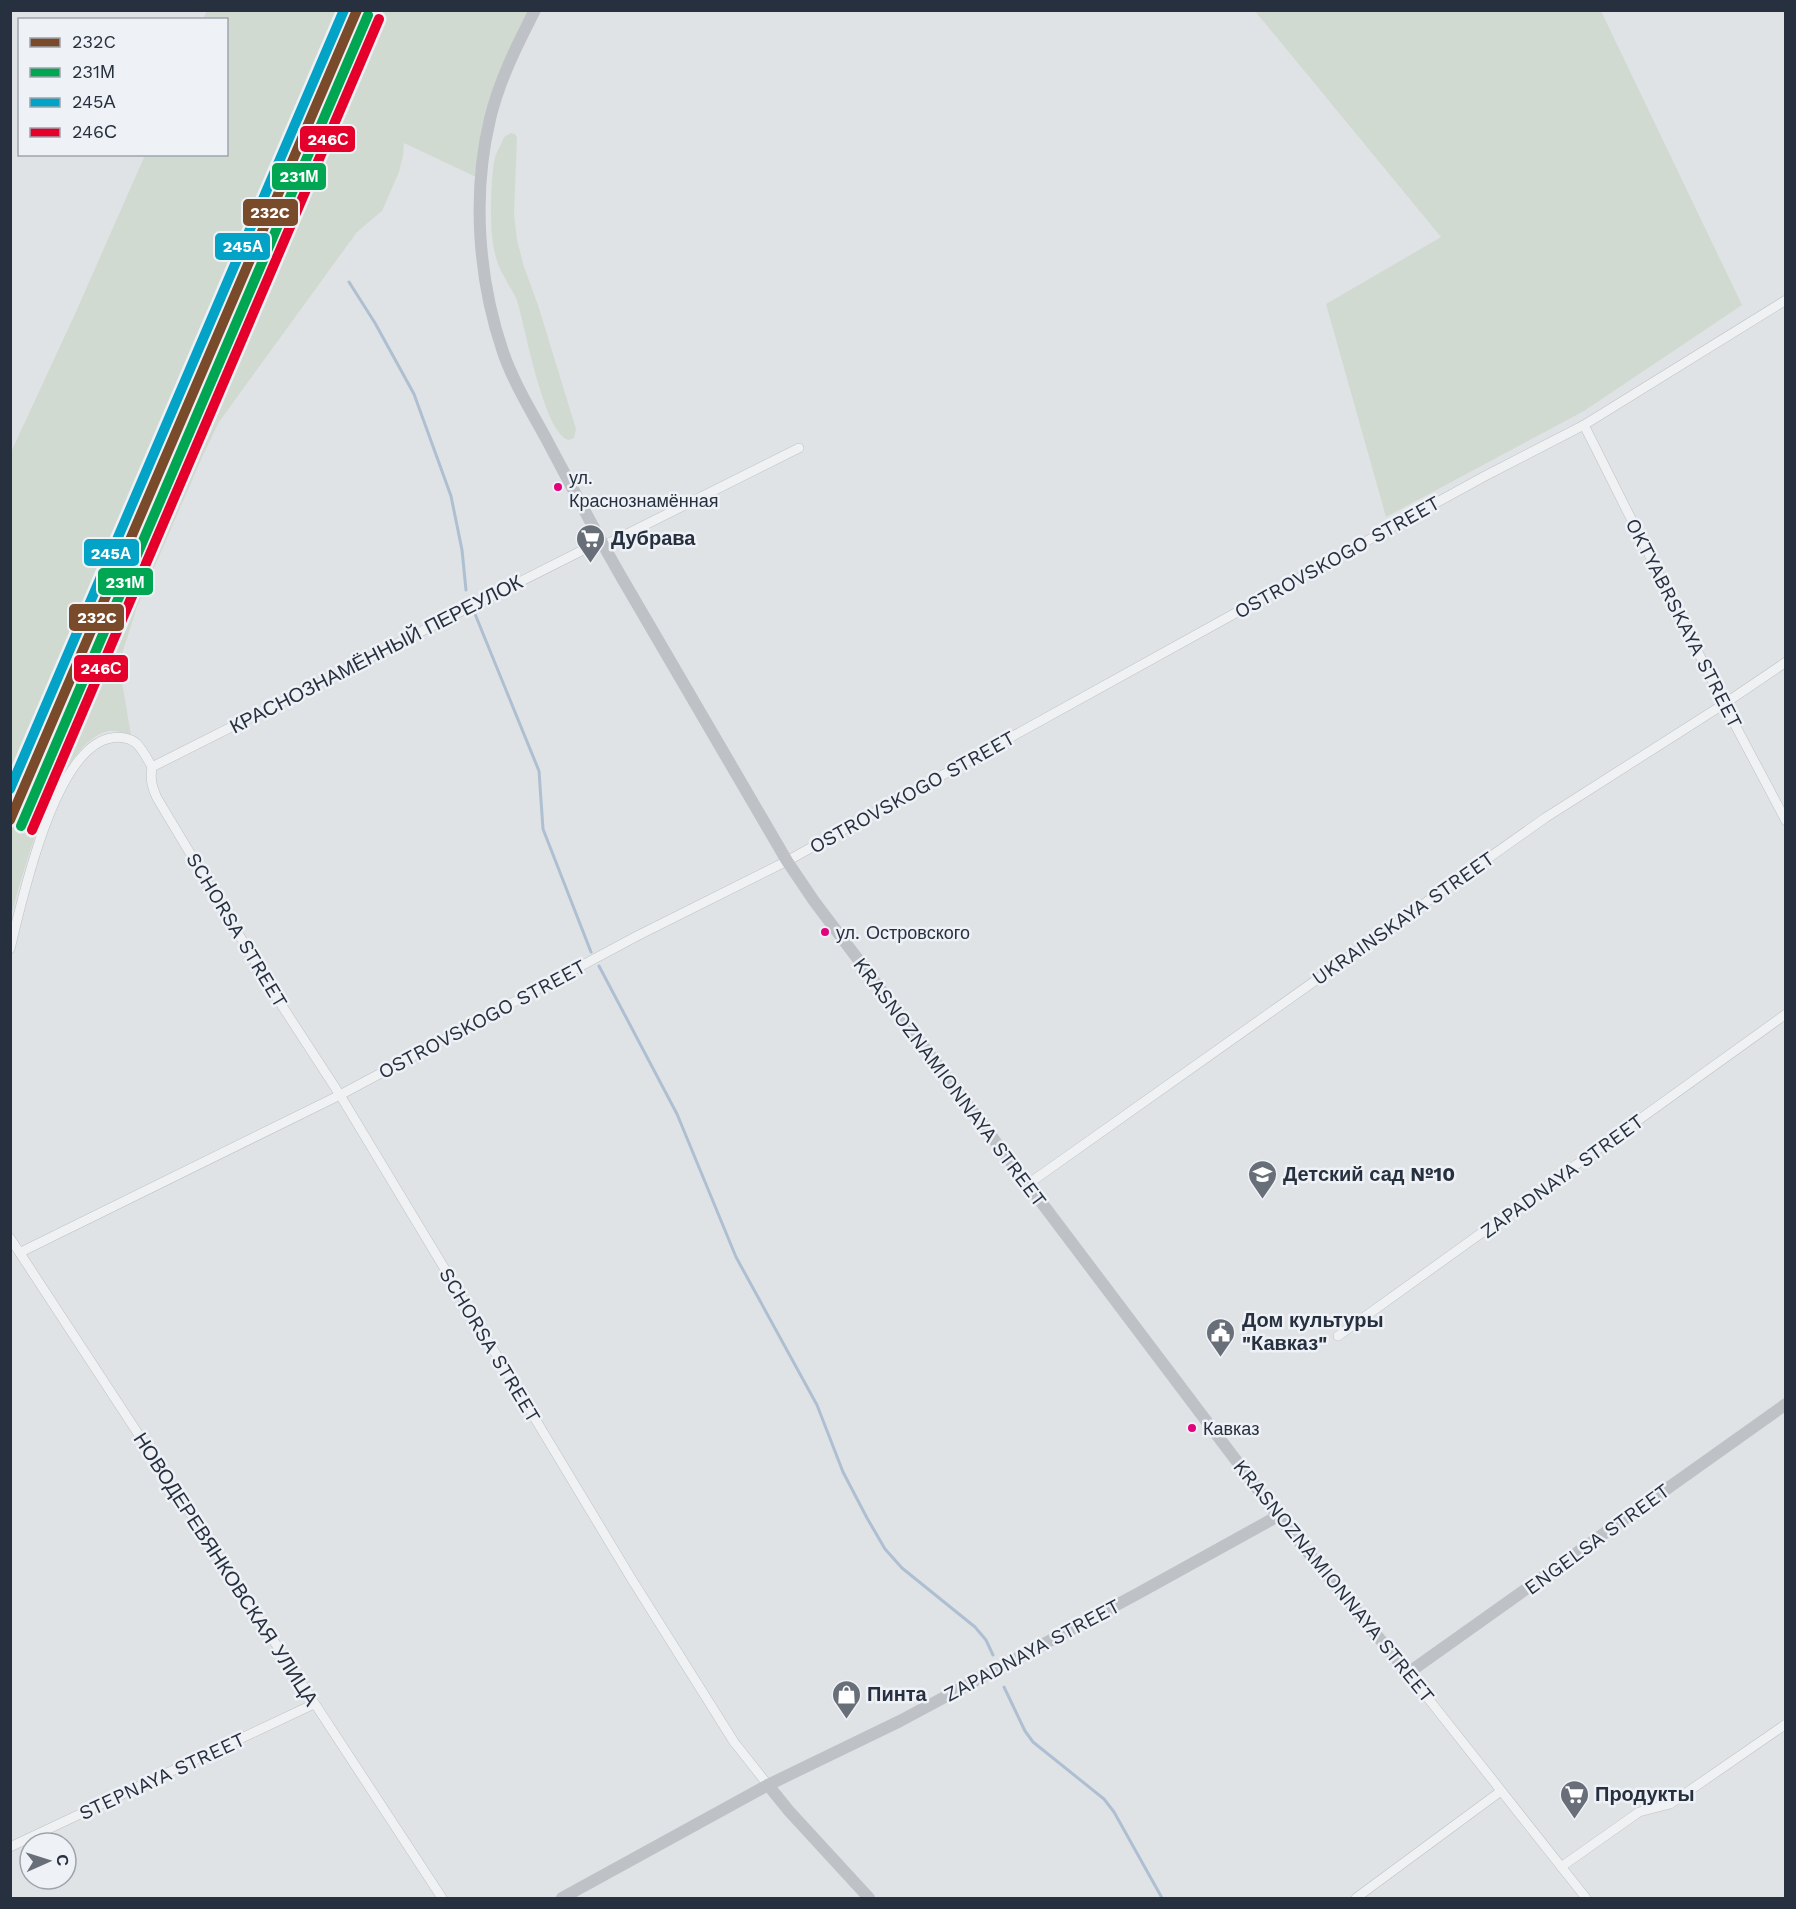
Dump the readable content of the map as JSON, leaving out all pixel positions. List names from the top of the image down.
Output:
{
  "streets": {
    "main road": [
      "SCHORSA STREET",
      "KRASNOZNAMIONNAYA STREET",
      "ZAPADNAYA STREET",
      "ENGELSA STREET"
    ],
    "street": [
      "OSTROVSKOGO STREET",
      "OKTYABRSKAYA STREET",
      "КРАСНОЗНАМЁННЫЙ ПЕРЕУЛОК",
      "UKRAINSKAYA STREET",
      "НОВОДЕРЕВЯНКОВСКАЯ УЛИЦА",
      "STEPNAYA STREET"
    ]
  },
  "crossings": [
    ["OSTROVSKOGO STREET", "OKTYABRSKAYA STREET"],
    ["OSTROVSKOGO STREET", "SCHORSA STREET"],
    ["OSTROVSKOGO STREET", "KRASNOZNAMIONNAYA STREET"],
    ["OSTROVSKOGO STREET", "НОВОДЕРЕВЯНКОВСКАЯ УЛИЦА"],
    ["OKTYABRSKAYA STREET", "UKRAINSKAYA STREET"],
    ["КРАСНОЗНАМЁННЫЙ ПЕРЕУЛОК", "SCHORSA STREET"],
    ["КРАСНОЗНАМЁННЫЙ ПЕРЕУЛОК", "KRASNOZNAMIONNAYA STREET"],
    ["UKRAINSKAYA STREET", "KRASNOZNAMIONNAYA STREET"],
    ["SCHORSA STREET", "ZAPADNAYA STREET"],
    ["KRASNOZNAMIONNAYA STREET", "ZAPADNAYA STREET"],
    ["KRASNOZNAMIONNAYA STREET", "ENGELSA STREET"],
    ["НОВОДЕРЕВЯНКОВСКАЯ УЛИЦА", "STEPNAYA STREET"]
  ],
  "places": {
    "other": ["ул. Краснознамённая", "ул. Островского", "Кавказ"],
    "supermarket": ["Дубрава", "Продукты"],
    "school or university": ["Детский сад №10"],
    "public building": ["Дом культуры \"Кавказ\""],
    "shop": ["Пинта"]
  },
  "lines": [
    "transit line 232C",
    "transit line 245А",
    "transit line 231М",
    "transit line 246С"
  ],
  "legend": [
    "232C",
    "231М",
    "245А",
    "246С"
  ],
  "north": "right"
}
